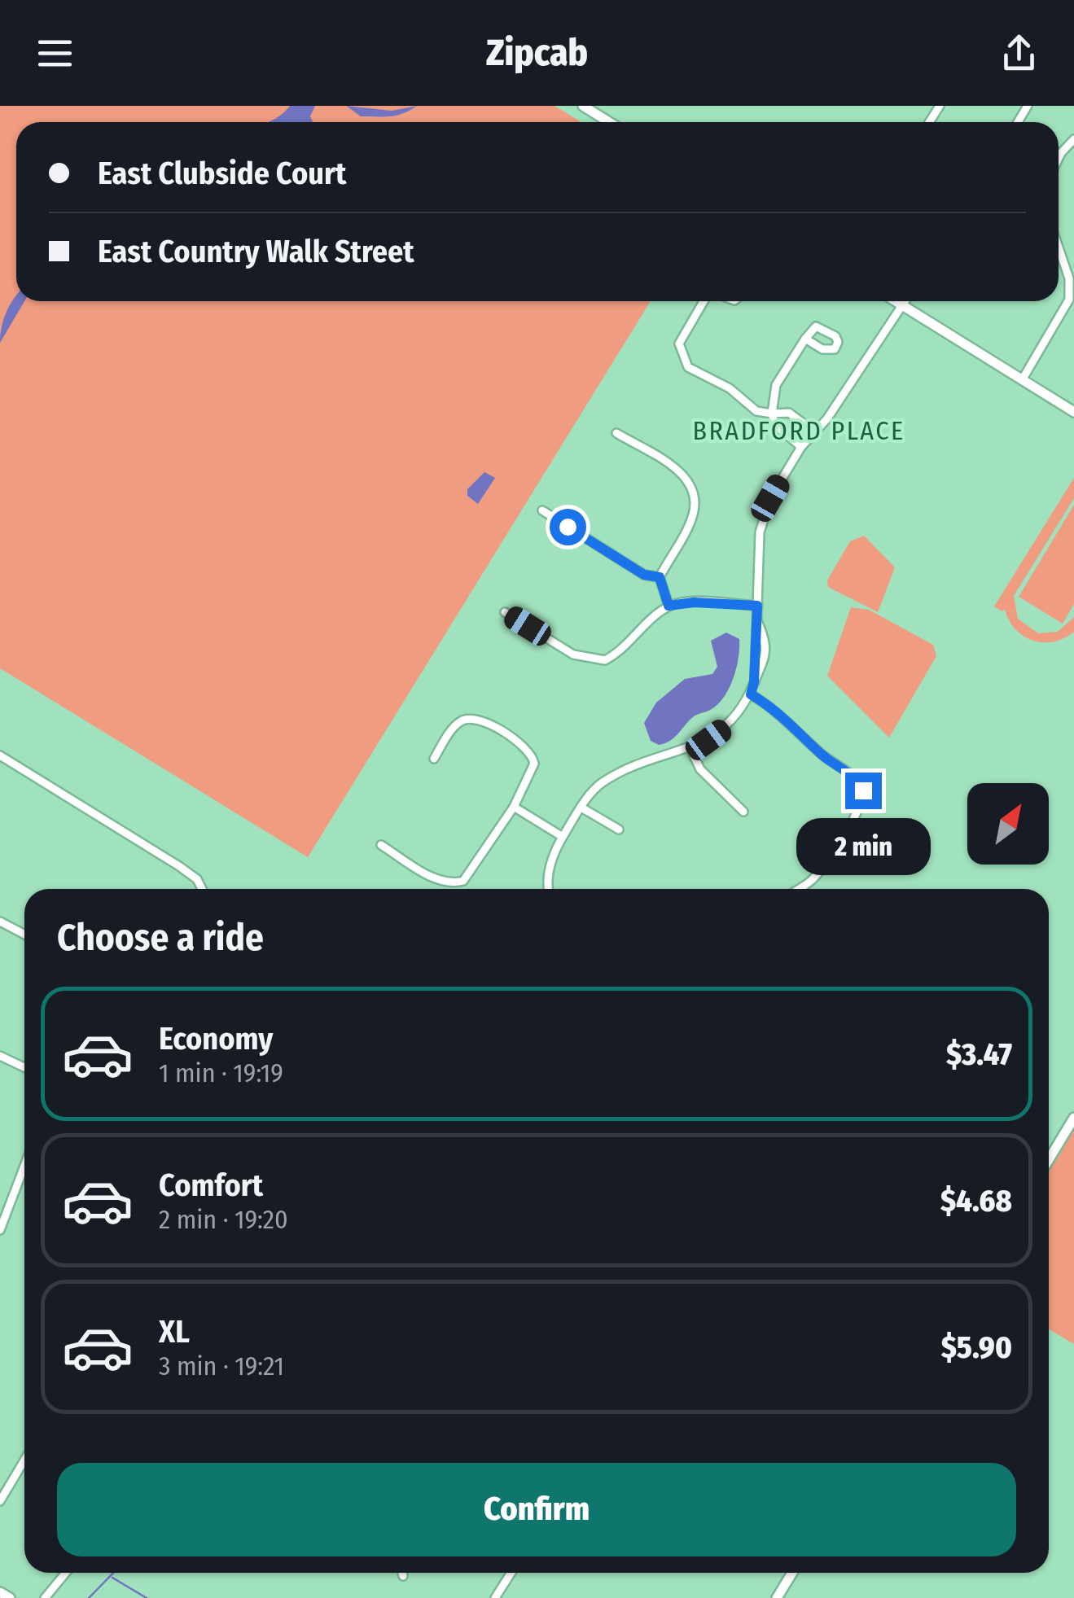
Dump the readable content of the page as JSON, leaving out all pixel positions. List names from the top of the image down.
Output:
{
  "districts": ["BRADFORD PLACE"],
  "north": "top right",
  "page": {
    "header": "Zipcab",
    "banner": ["East Clubside Court", "East Country Walk Street"],
    "bubble": "2 min",
    "heading": "Choose a ride",
    "list": [
      {
        "name": "Economy",
        "note": "1 min · 19:19",
        "value": "$3.47"
      },
      {
        "name": "Comfort",
        "note": "2 min · 19:20",
        "value": "$4.68"
      },
      {
        "name": "XL",
        "note": "3 min · 19:21",
        "value": "$5.90"
      }
    ],
    "buttons": "Confirm"
  }
}
